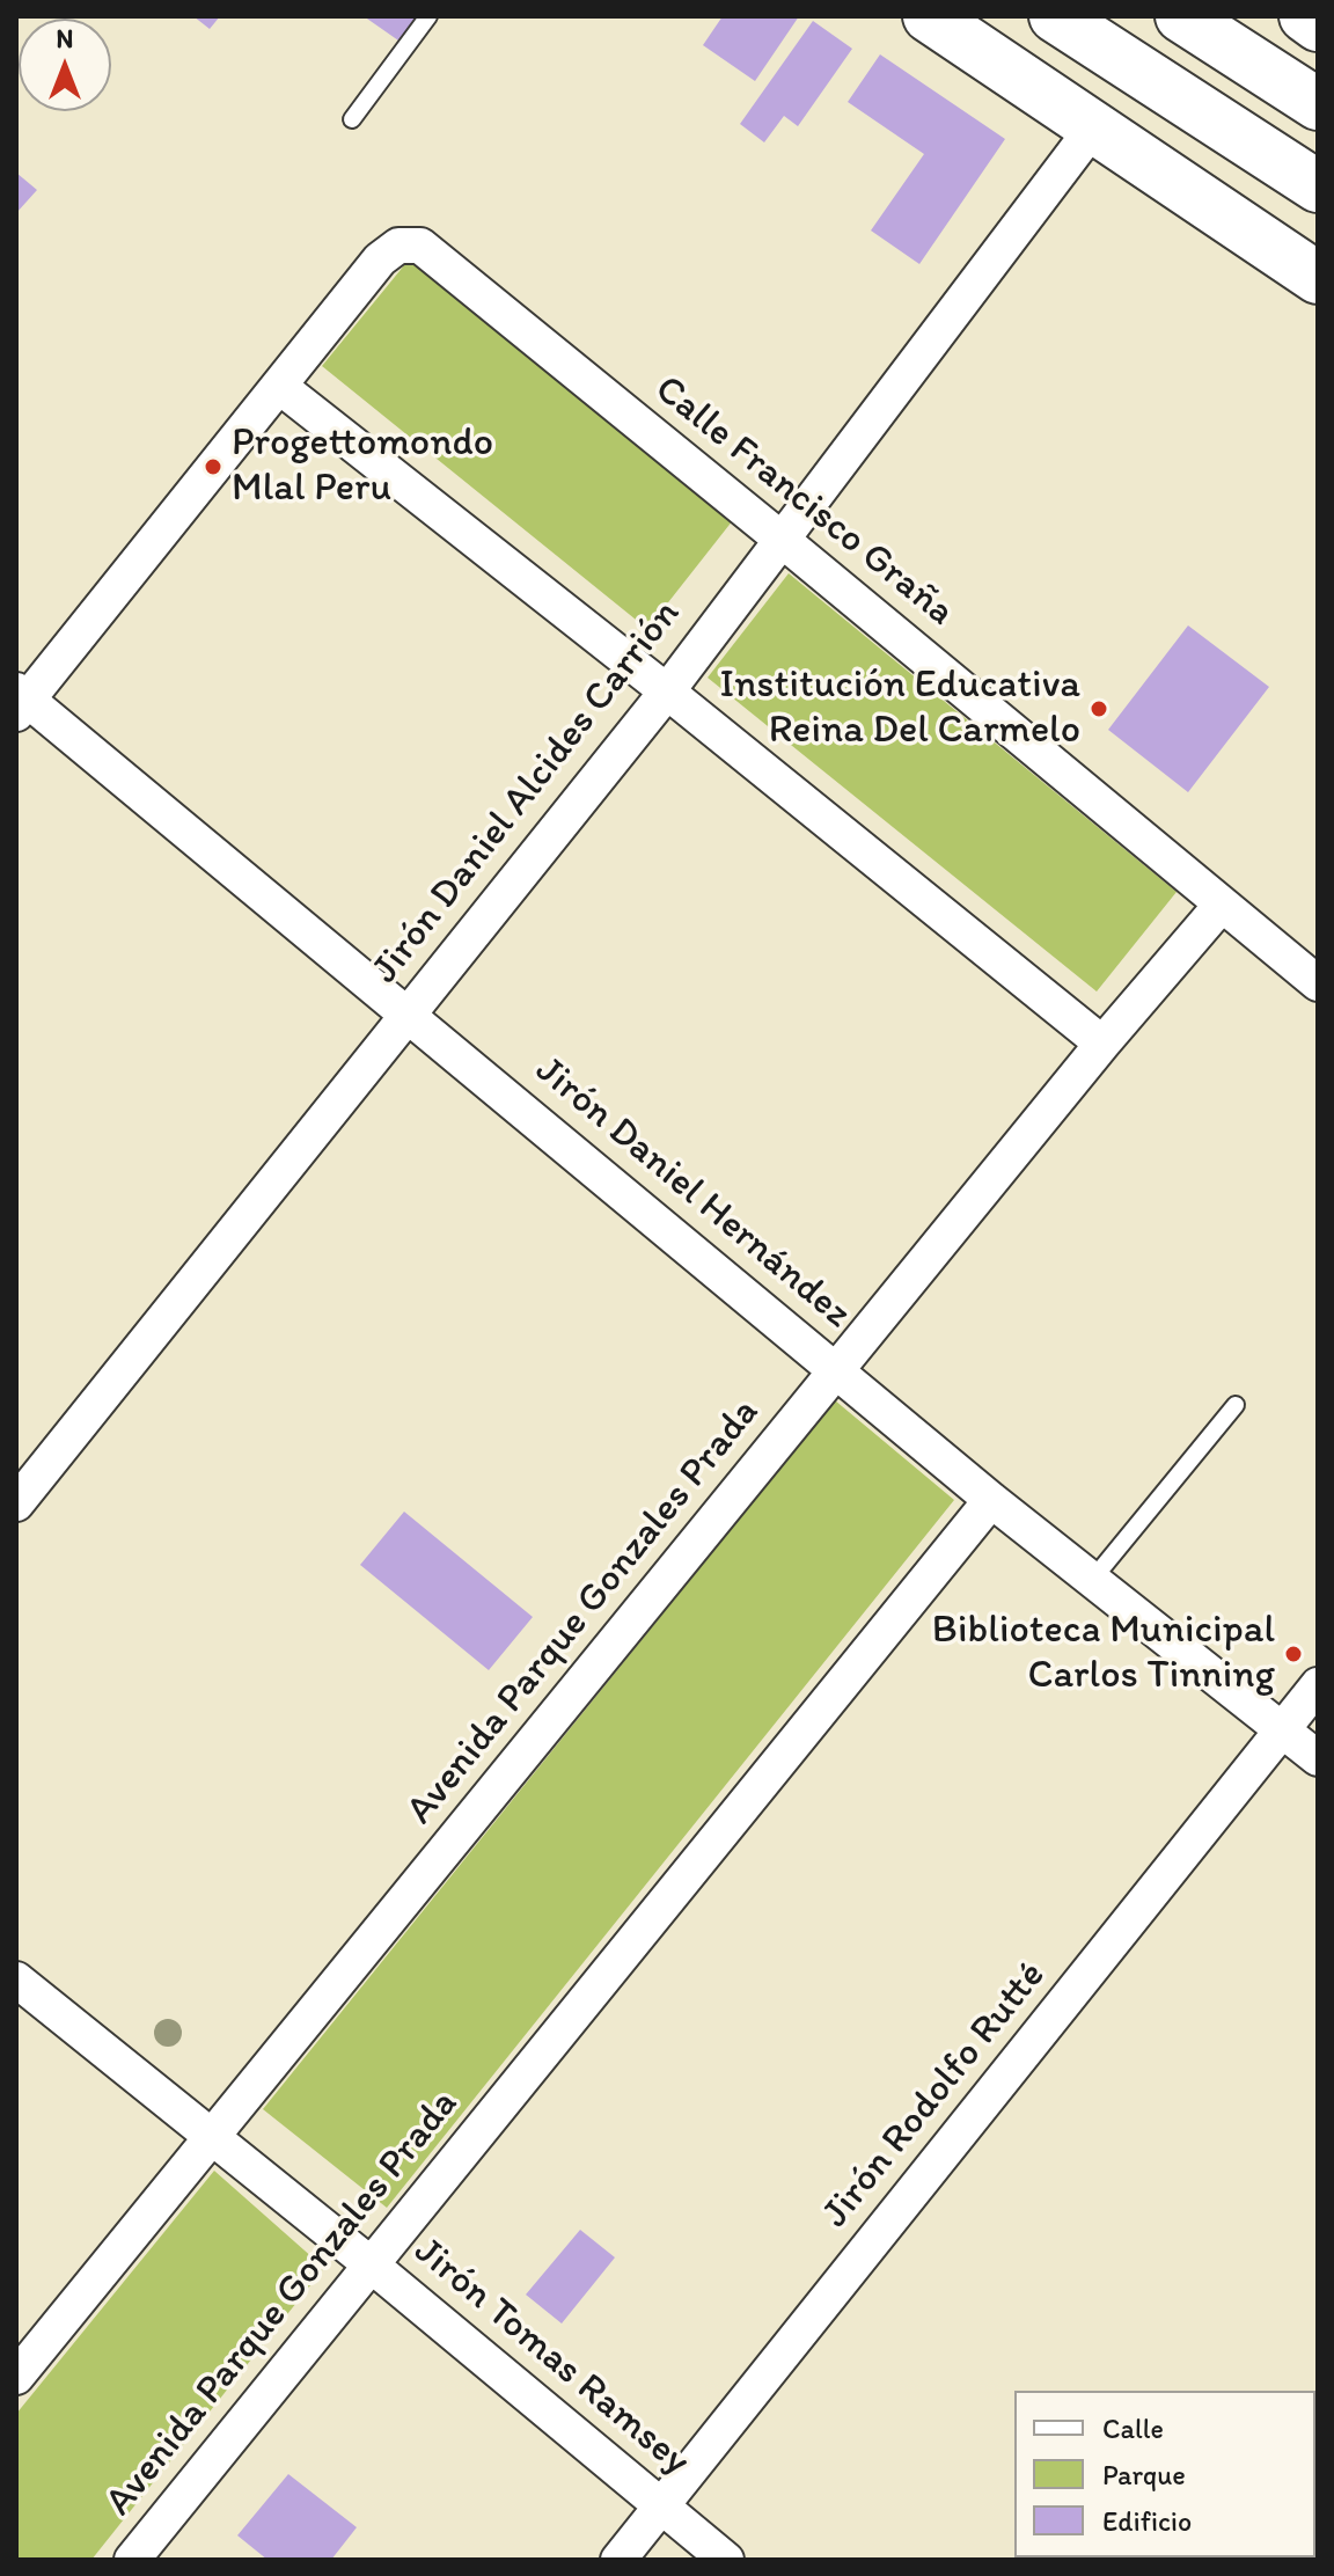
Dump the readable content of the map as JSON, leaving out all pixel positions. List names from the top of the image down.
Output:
{
  "streets": {
    "street": [
      "Calle Francisco Graña",
      "Jirón Daniel Alcides Carrión",
      "Jirón Daniel Hernández",
      "Avenida Parque Gonzales Prada",
      "Jirón Rodolfo Rutté",
      "Jirón Tomas Ramsey"
    ]
  },
  "crossings": [
    ["Calle Francisco Graña", "Jirón Daniel Alcides Carrión"],
    ["Calle Francisco Graña", "Avenida Parque Gonzales Prada"],
    ["Jirón Daniel Alcides Carrión", "Jirón Daniel Hernández"],
    ["Jirón Daniel Hernández", "Avenida Parque Gonzales Prada"],
    ["Jirón Daniel Hernández", "Jirón Rodolfo Rutté"],
    ["Avenida Parque Gonzales Prada", "Jirón Tomas Ramsey"],
    ["Jirón Rodolfo Rutté", "Jirón Tomas Ramsey"]
  ],
  "places": ["Progettomondo Mlal Peru", "Institución Educativa Reina Del Carmelo", "Biblioteca Municipal Carlos Tinning"],
  "legend": ["Calle", "Parque", "Edificio"],
  "north": "top"
}
